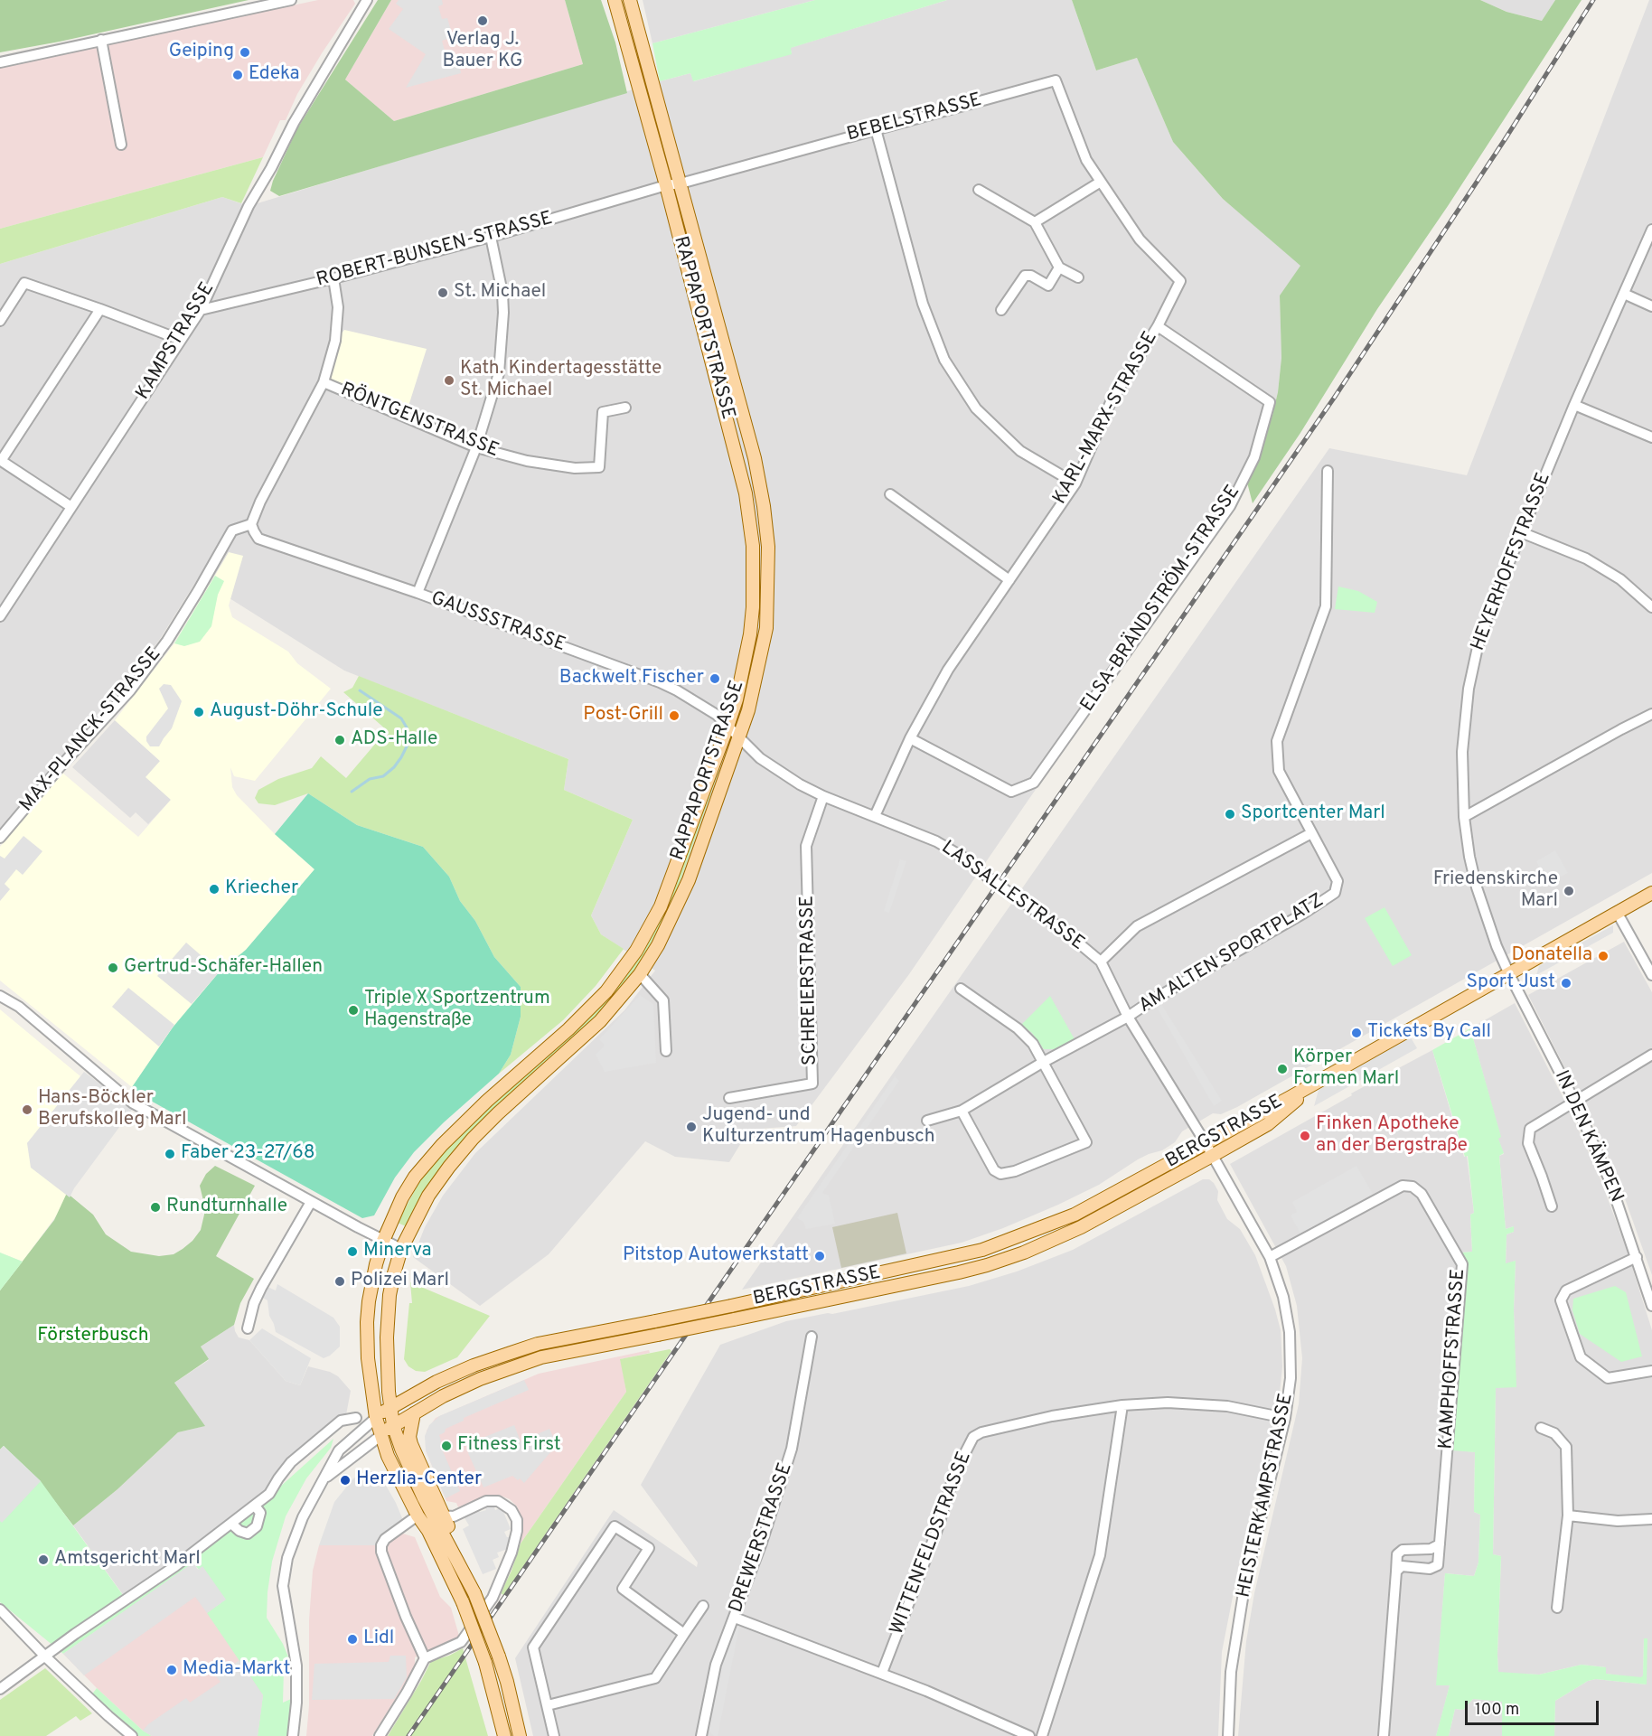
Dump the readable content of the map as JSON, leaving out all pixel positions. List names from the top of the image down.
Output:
{
  "streets": {
    "main road": ["RAPPAPORTSTRASSE", "BERGSTRASSE"],
    "street": [
      "BEBELSTRASSE",
      "ROBERT-BUNSEN-STRASSE",
      "KAMPSTRASSE",
      "KARL-MARX-STRASSE",
      "RÖNTGENSTRASSE",
      "HEYERHOFFSTRASSE",
      "ELSA-BRÄNDSTRÖM-STRASSE",
      "GAUSSSTRASSE",
      "MAX-PLANCK-STRASSE",
      "LASSALLESTRASSE",
      "AM ALTEN SPORTPLATZ",
      "SCHREIERSTRASSE",
      "IN DEN KÄMPEN",
      "KAMPHOFFSTRASSE",
      "HEISTERKAMPSTRASSE",
      "DREWERSTRASSE",
      "WITTENFELDSTRASSE"
    ]
  },
  "crossings": [
    ["BEBELSTRASSE", "ROBERT-BUNSEN-STRASSE"],
    ["BEBELSTRASSE", "RAPPAPORTSTRASSE"],
    ["BEBELSTRASSE", "KARL-MARX-STRASSE"],
    ["ROBERT-BUNSEN-STRASSE", "RAPPAPORTSTRASSE"],
    ["ROBERT-BUNSEN-STRASSE", "KAMPSTRASSE"],
    ["RAPPAPORTSTRASSE", "GAUSSSTRASSE"],
    ["RAPPAPORTSTRASSE", "LASSALLESTRASSE"],
    ["RAPPAPORTSTRASSE", "BERGSTRASSE"],
    ["KARL-MARX-STRASSE", "ELSA-BRÄNDSTRÖM-STRASSE"],
    ["KARL-MARX-STRASSE", "LASSALLESTRASSE"],
    ["HEYERHOFFSTRASSE", "BERGSTRASSE"],
    ["HEYERHOFFSTRASSE", "IN DEN KÄMPEN"],
    ["GAUSSSTRASSE", "MAX-PLANCK-STRASSE"],
    ["GAUSSSTRASSE", "LASSALLESTRASSE"],
    ["LASSALLESTRASSE", "AM ALTEN SPORTPLATZ"],
    ["LASSALLESTRASSE", "SCHREIERSTRASSE"],
    ["LASSALLESTRASSE", "BERGSTRASSE"],
    ["LASSALLESTRASSE", "HEISTERKAMPSTRASSE"],
    ["BERGSTRASSE", "IN DEN KÄMPEN"],
    ["BERGSTRASSE", "HEISTERKAMPSTRASSE"],
    ["KAMPHOFFSTRASSE", "HEISTERKAMPSTRASSE"],
    ["HEISTERKAMPSTRASSE", "WITTENFELDSTRASSE"]
  ],
  "parks": ["Försterbusch"],
  "places": [
    "Verlag J. Bauer KG",
    "Geiping",
    "Edeka",
    "St. Michael",
    "Kath. Kindertagesstätte St. Michael",
    "Backwelt Fischer",
    "August-Döhr-Schule",
    "Post-Grill",
    "ADS-Halle",
    "Sportcenter Marl",
    "Kriecher",
    "Friedenskirche Marl",
    "Donatella",
    "Gertrud-Schäfer-Hallen",
    "Sport Just",
    "Triple X Sportzentrum Hagenstraße",
    "Tickets By Call",
    "Körper Formen Marl",
    "Hans-Böckler Berufskolleg Marl",
    "Jugend- und Kulturzentrum Hagenbusch",
    "Finken Apotheke an der Bergstraße",
    "Faber 23-27/68",
    "Rundturnhalle",
    "Minerva",
    "Pitstop Autowerkstatt",
    "Polizei Marl",
    "Fitness First",
    "Herzlia-Center",
    "Amtsgericht Marl",
    "Lidl",
    "Media-Markt"
  ],
  "scale_bar": "100 m"
}
